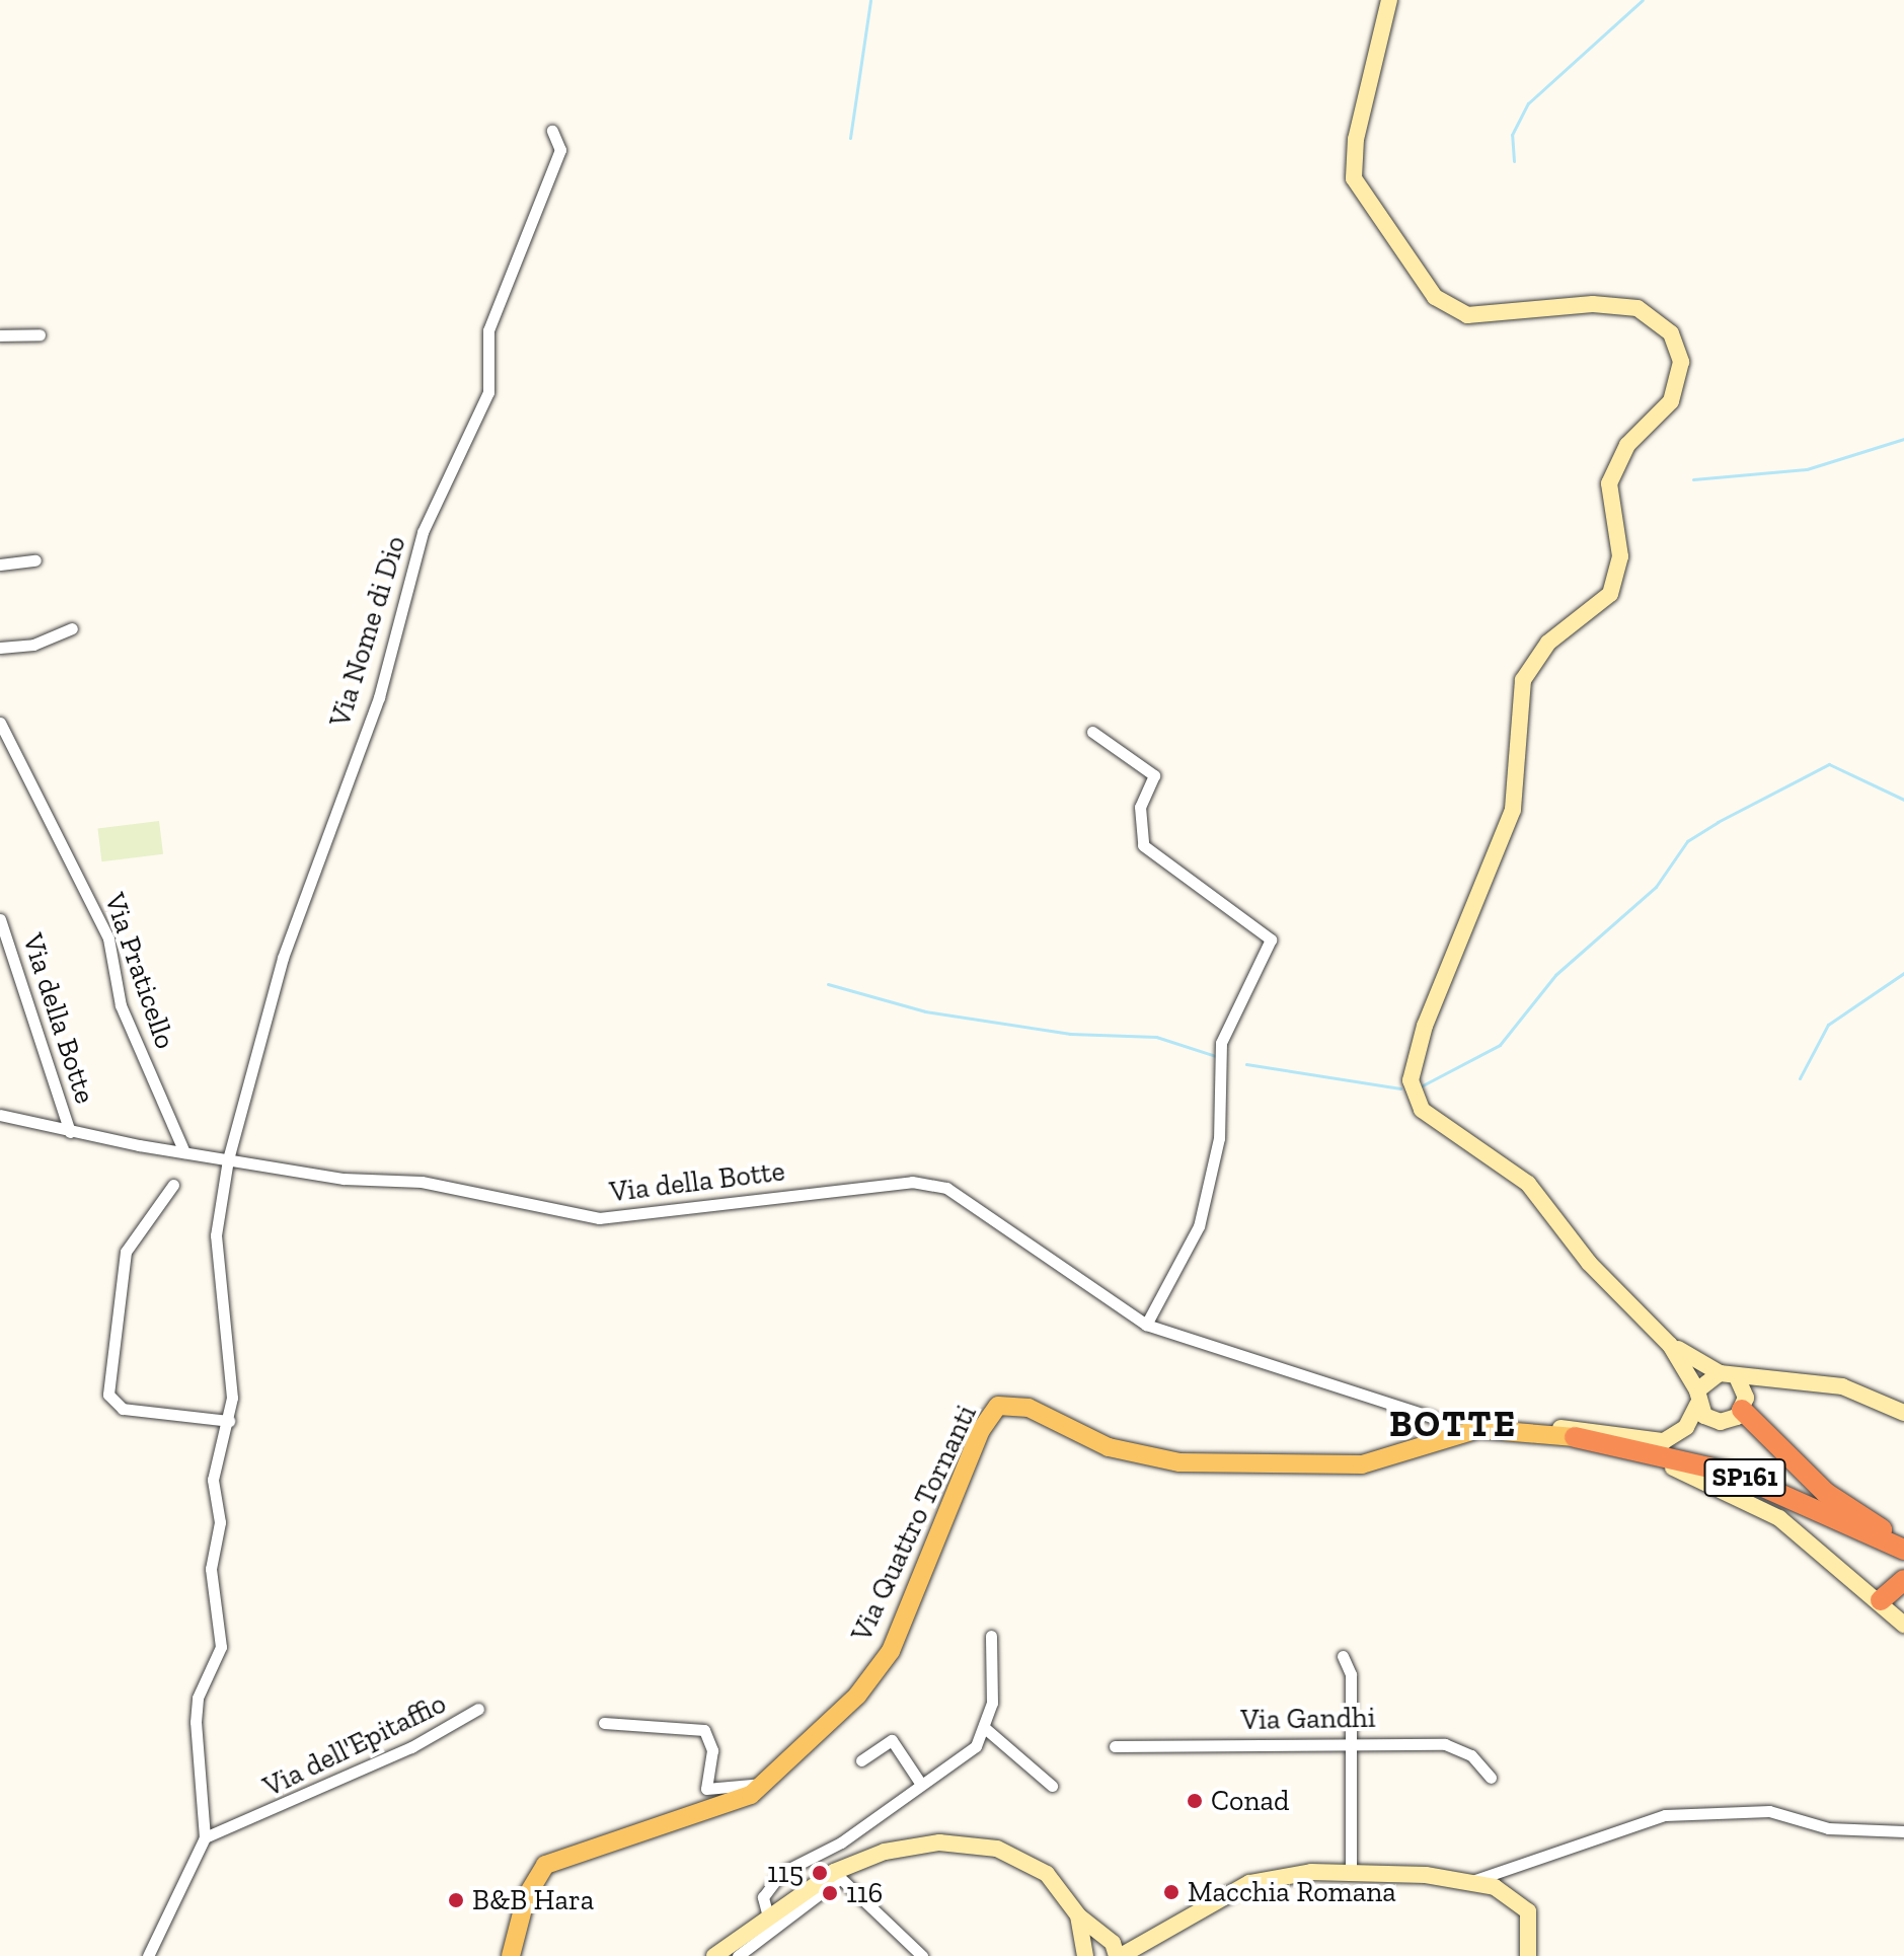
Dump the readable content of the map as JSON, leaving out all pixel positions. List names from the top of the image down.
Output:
{
  "streets": {
    "highway": ["SP161"],
    "main road": ["Via Quattro Tornanti"],
    "street": [
      "Via Nome di Dio",
      "Via Praticello",
      "Via della Botte",
      "Via Gandhi",
      "Via dell'Epitaffio"
    ]
  },
  "crossings": [
    ["Via Nome di Dio", "Via della Botte"],
    ["Via Praticello", "Via della Botte"],
    ["Via della Botte", "Via Quattro Tornanti"],
    ["SP161", "Via Quattro Tornanti"]
  ],
  "districts": ["BOTTE"],
  "places": [
    "Conad",
    "115",
    "Macchia Romana",
    "116",
    "B&B Hara"
  ]
}
